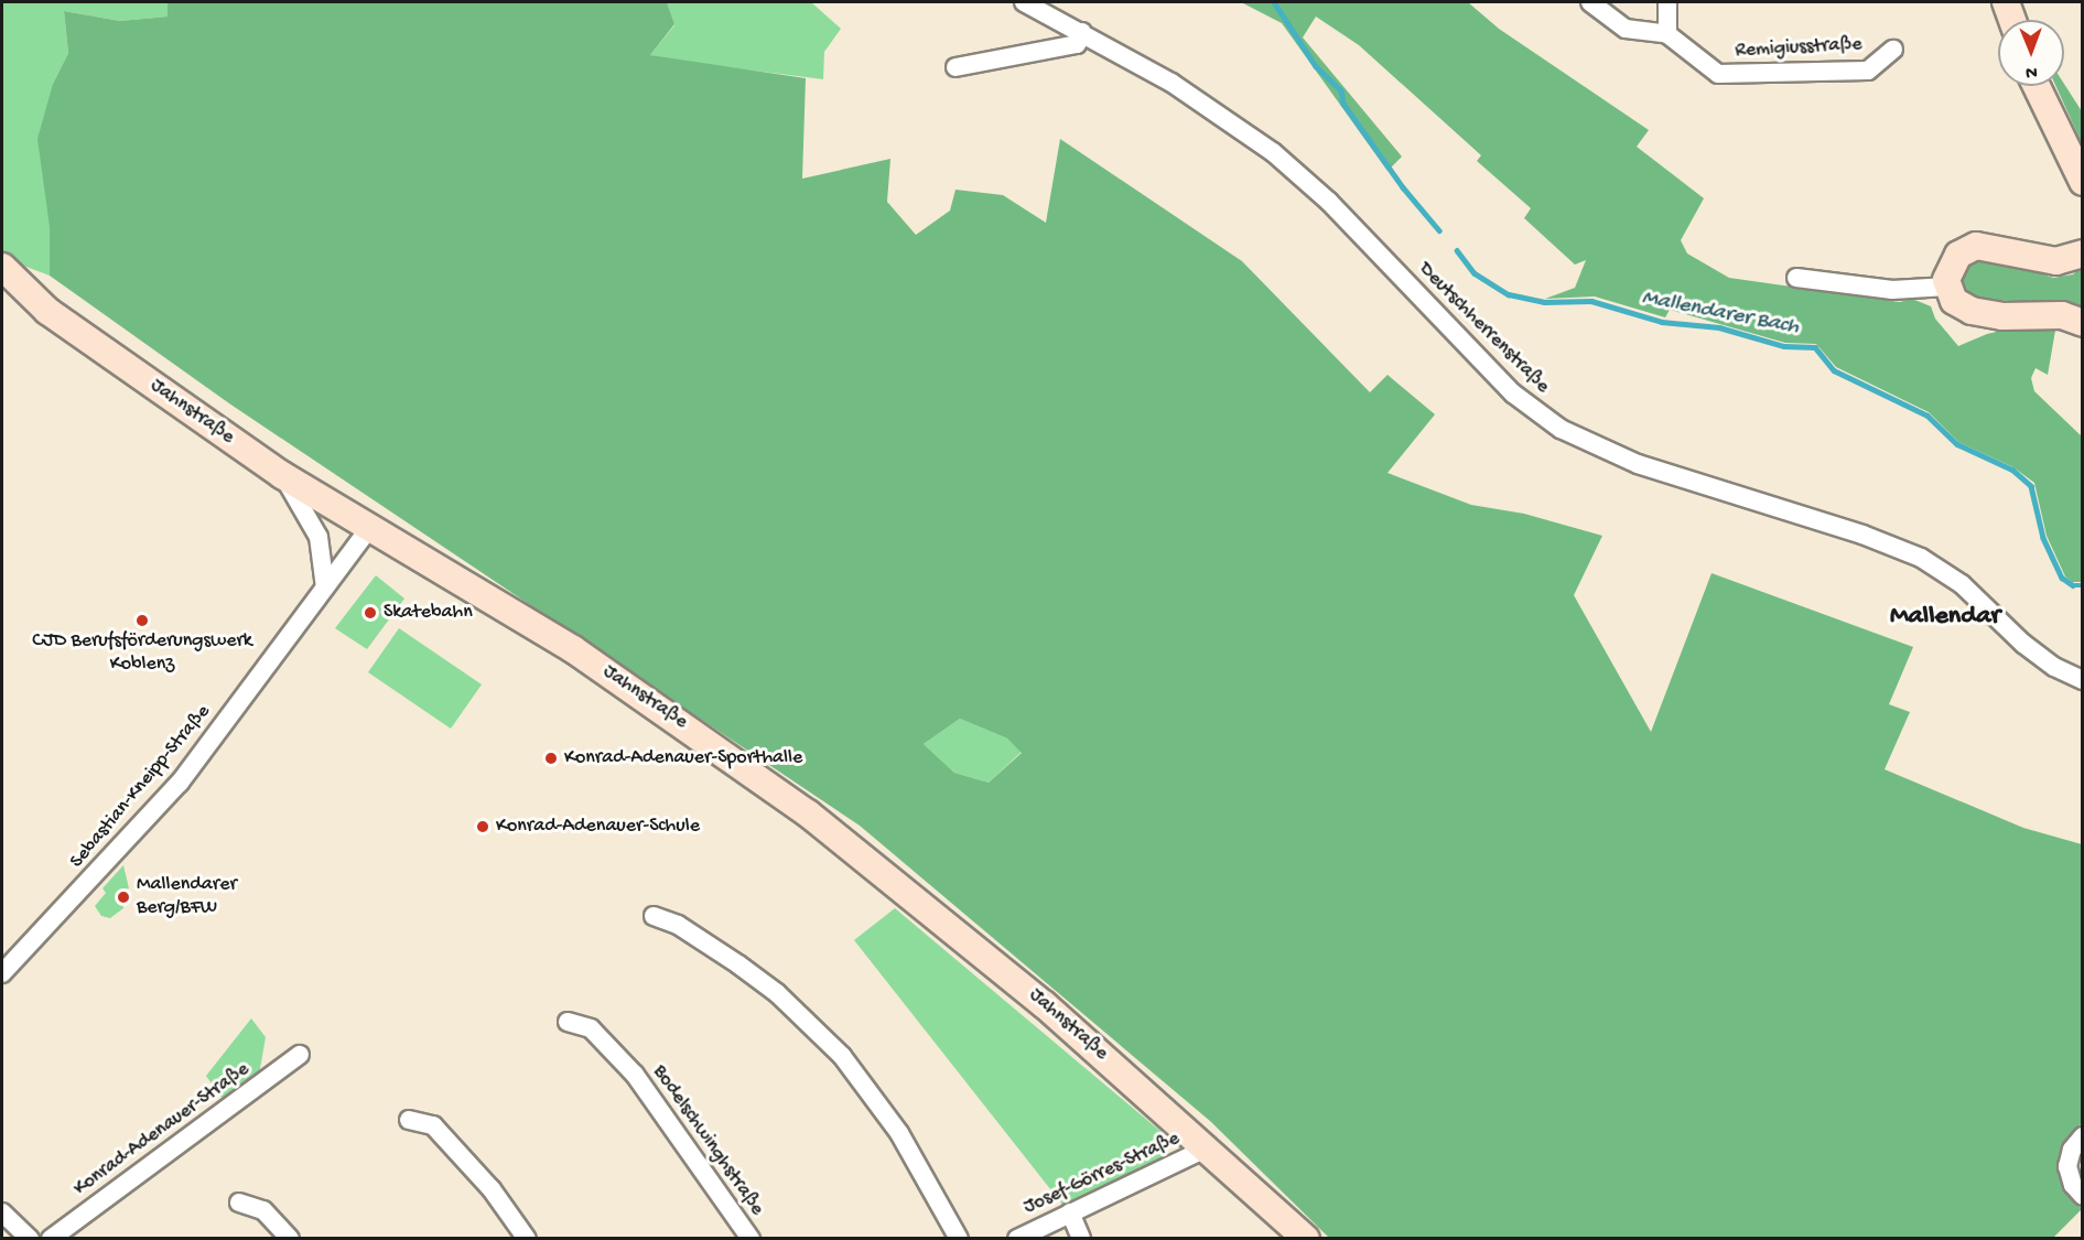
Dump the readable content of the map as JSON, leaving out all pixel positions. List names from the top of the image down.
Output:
{
  "streets": {
    "street": [
      "Remigiusstraße",
      "Deutschherrenstraße",
      "Jahnstraße",
      "Sebastian-Kneipp-Straße",
      "Konrad-Adenauer-Straße",
      "Bodelschwinghstraße",
      "Josef-Görres-Straße"
    ]
  },
  "crossings": [
    ["Jahnstraße", "Sebastian-Kneipp-Straße"],
    ["Jahnstraße", "Josef-Görres-Straße"]
  ],
  "districts": ["Mallendar"],
  "water": ["Mallendarer Bach"],
  "places": [
    "Skatebahn",
    "CJD Berufsförderungswerk Koblenz",
    "Konrad-Adenauer-Sporthalle",
    "Konrad-Adenauer-Schule",
    "Mallendarer Berg/BFW"
  ],
  "north": "bottom"
}
